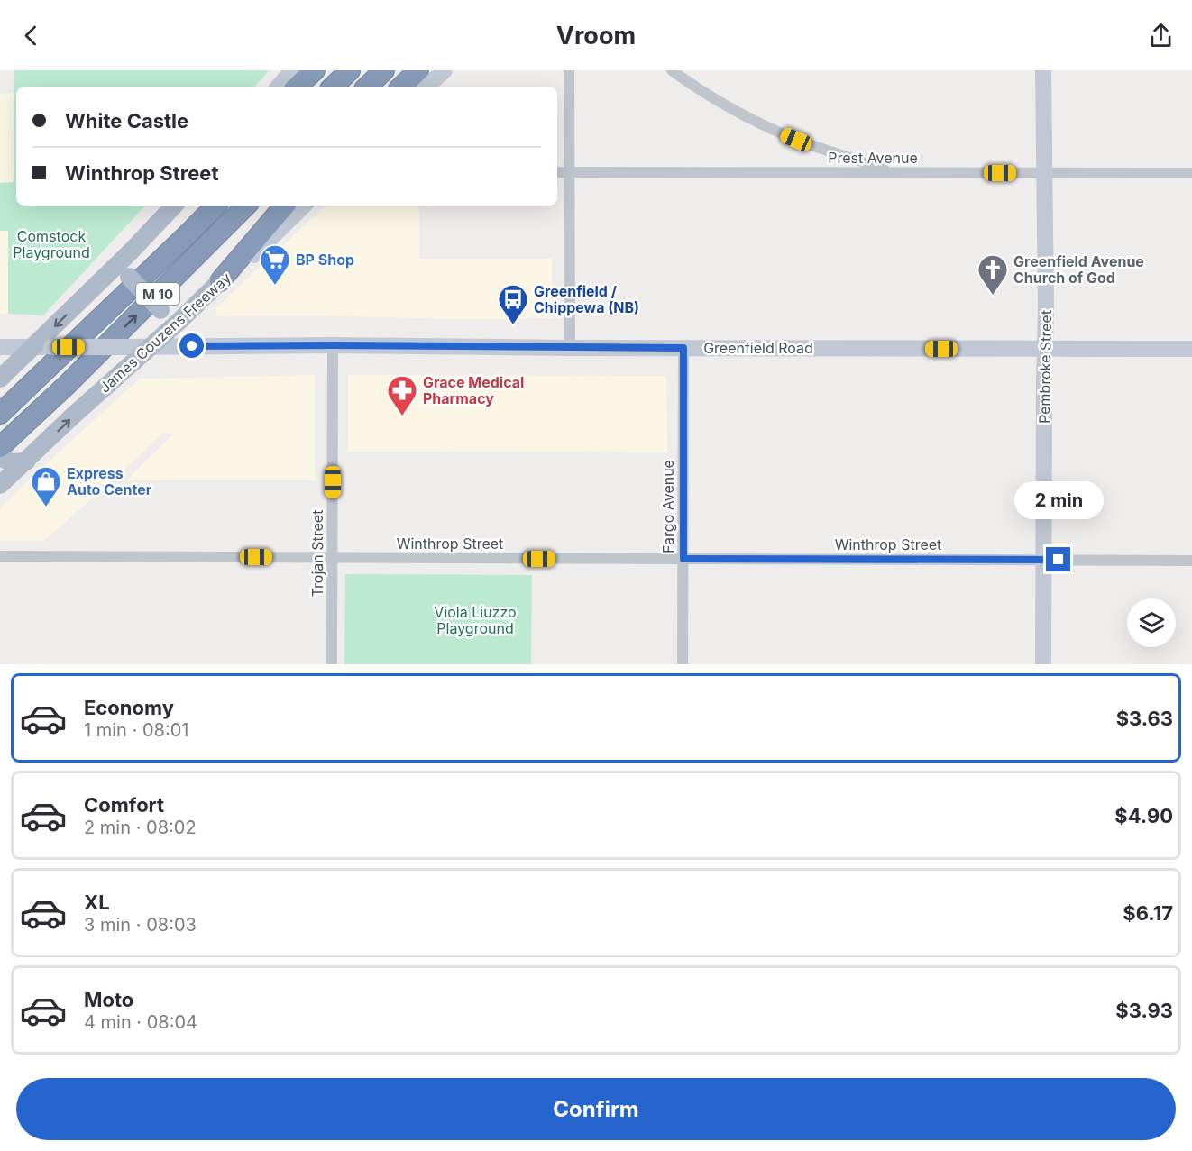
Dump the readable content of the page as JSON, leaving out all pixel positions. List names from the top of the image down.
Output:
{
  "streets": {
    "highway": ["M 10"],
    "main road": ["James Couzens Freeway", "Greenfield Road", "Pembroke Street"],
    "street": [
      "Prest Avenue",
      "Fargo Avenue",
      "Winthrop Street",
      "Trojan Street"
    ]
  },
  "crossings": [
    ["Prest Avenue", "Pembroke Street"],
    ["James Couzens Freeway", "Greenfield Road"],
    ["Greenfield Road", "Pembroke Street"],
    ["Greenfield Road", "Fargo Avenue"],
    ["Greenfield Road", "Trojan Street"],
    ["Pembroke Street", "Winthrop Street"],
    ["Fargo Avenue", "Winthrop Street"],
    ["Winthrop Street", "Trojan Street"]
  ],
  "parks": ["Comstock Playground", "Viola Liuzzo Playground"],
  "places": {
    "supermarket": ["BP Shop"],
    "church": ["Greenfield Avenue Church of God"],
    "bus stop": ["Greenfield / Chippewa (NB)"],
    "pharmacy": ["Grace Medical Pharmacy"],
    "shop": ["Express Auto Center"]
  },
  "page": {
    "header": "Vroom",
    "banner": ["White Castle", "Winthrop Street"],
    "bubble": "2 min",
    "list": [
      {
        "name": "Economy",
        "note": "1 min · 08:01",
        "value": "$3.63"
      },
      {
        "name": "Comfort",
        "note": "2 min · 08:02",
        "value": "$4.90"
      },
      {
        "name": "XL",
        "note": "3 min · 08:03",
        "value": "$6.17"
      },
      {
        "name": "Moto",
        "note": "4 min · 08:04",
        "value": "$3.93"
      }
    ],
    "buttons": "Confirm"
  }
}
